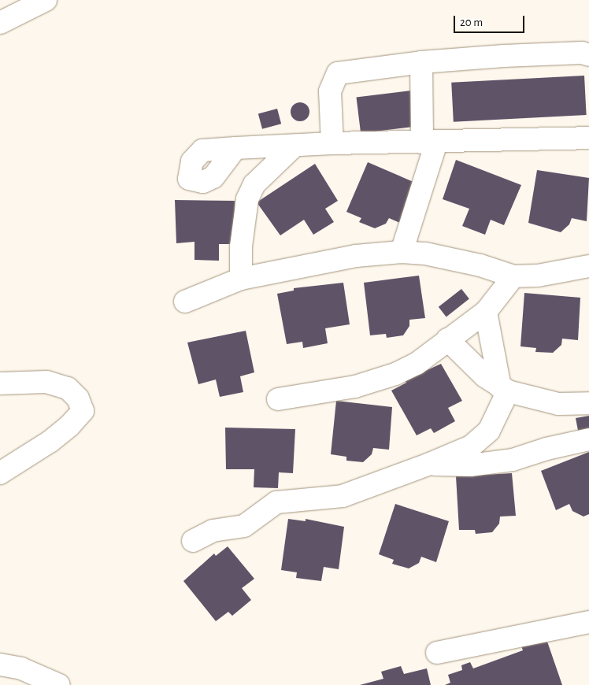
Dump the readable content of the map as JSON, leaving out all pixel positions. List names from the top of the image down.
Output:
{
  "scale_bar": "20 m"
}
